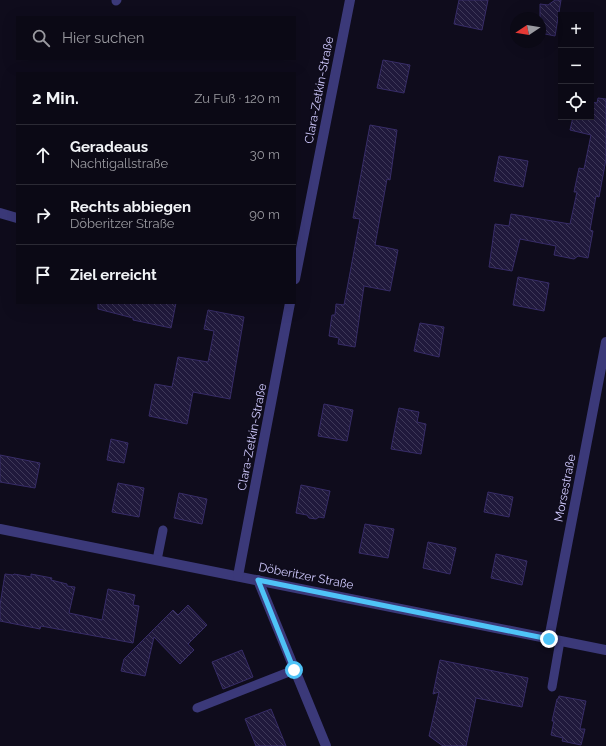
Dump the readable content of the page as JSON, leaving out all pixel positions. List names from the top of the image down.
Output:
{
  "streets": {
    "street": ["Clara-Zetkin-Straße", "Morsestraße", "Döberitzer Straße"]
  },
  "crossings": [
    ["Clara-Zetkin-Straße", "Döberitzer Straße"],
    ["Morsestraße", "Döberitzer Straße"]
  ],
  "north": "left",
  "page": {
    "map_buttons": ["+", "−"],
    "search": "Hier suchen",
    "heading": ["2 Min.", "Zu Fuß · 120 m"],
    "list": [
      ["Geradeaus", "Nachtigallstraße", "30 m"],
      ["Rechts abbiegen", "Döberitzer Straße", "90 m"],
      "Ziel erreicht"
    ]
  }
}
